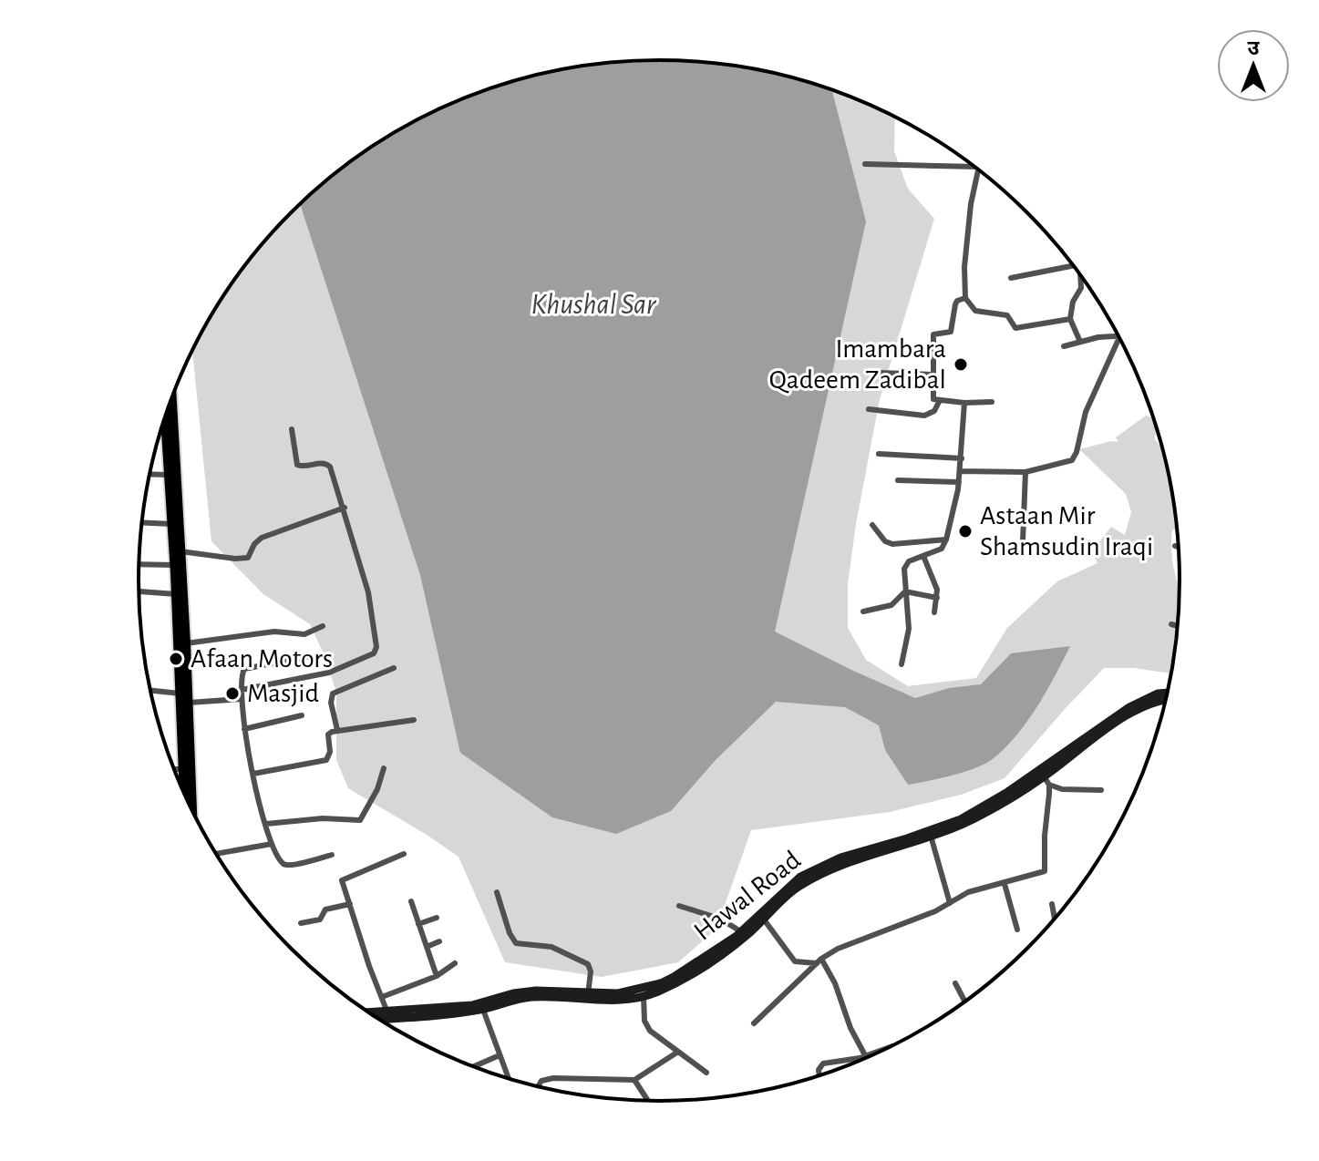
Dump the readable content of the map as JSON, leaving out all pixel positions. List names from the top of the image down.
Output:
{
  "streets": {
    "main road": ["Hawal Road"]
  },
  "water": ["Khushal Sar"],
  "places": [
    "Imambara Qadeem Zadibal",
    "Astaan Mir Shamsudin Iraqi",
    "Afaan Motors",
    "Masjid"
  ],
  "north": "top"
}
